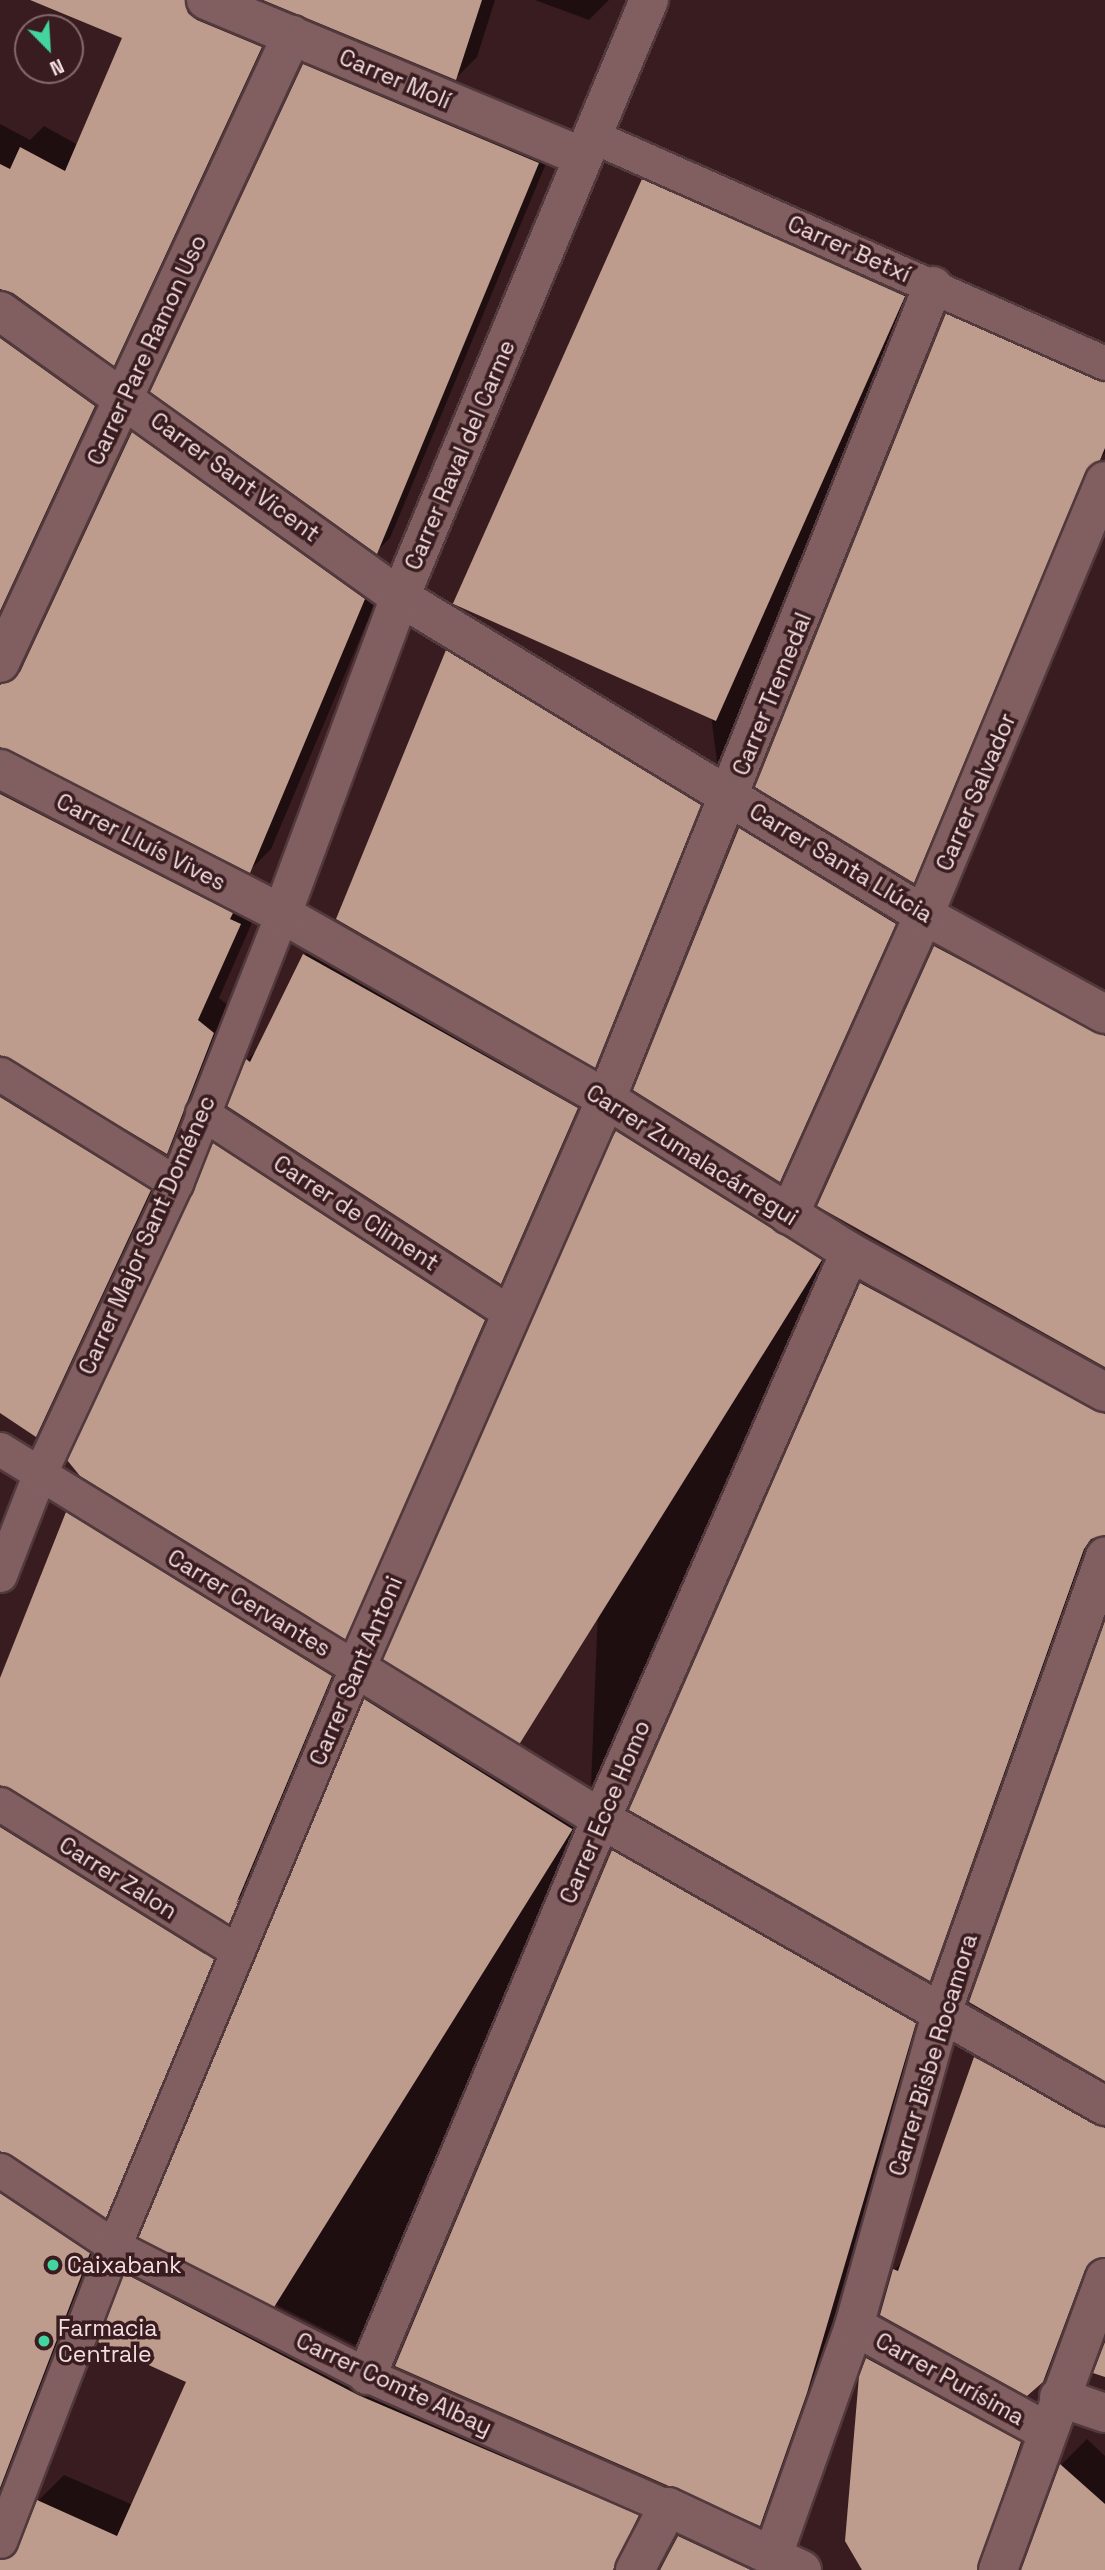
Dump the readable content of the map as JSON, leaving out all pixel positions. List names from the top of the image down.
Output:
{
  "streets": {
    "street": [
      "Carrer Molí",
      "Carrer Betxí",
      "Carrer Pare Ramon Uso",
      "Carrer Raval del Carme",
      "Carrer Sant Vicent",
      "Carrer Tremedal",
      "Carrer Salvador",
      "Carrer Lluís Vives",
      "Carrer Santa Llúcia",
      "Carrer Zumalacárregui",
      "Carrer de Climent",
      "Carrer Major Sant Doménec",
      "Carrer Cervantes",
      "Carrer Sant Antoni",
      "Carrer Ecce Homo",
      "Carrer Zalon",
      "Carrer Bisbe Rocamora",
      "Carrer Purísima",
      "Carrer Comte Albay"
    ]
  },
  "crossings": [
    ["Carrer Molí", "Carrer Betxí"],
    ["Carrer Molí", "Carrer Pare Ramon Uso"],
    ["Carrer Molí", "Carrer Raval del Carme"],
    ["Carrer Betxí", "Carrer Raval del Carme"],
    ["Carrer Betxí", "Carrer Tremedal"],
    ["Carrer Pare Ramon Uso", "Carrer Sant Vicent"],
    ["Carrer Raval del Carme", "Carrer Sant Vicent"],
    ["Carrer Raval del Carme", "Carrer Lluís Vives"],
    ["Carrer Raval del Carme", "Carrer Santa Llúcia"],
    ["Carrer Raval del Carme", "Carrer Zumalacárregui"],
    ["Carrer Raval del Carme", "Carrer Major Sant Doménec"],
    ["Carrer Sant Vicent", "Carrer Santa Llúcia"],
    ["Carrer Tremedal", "Carrer Santa Llúcia"],
    ["Carrer Tremedal", "Carrer Zumalacárregui"],
    ["Carrer Tremedal", "Carrer Sant Antoni"],
    ["Carrer Salvador", "Carrer Santa Llúcia"],
    ["Carrer Salvador", "Carrer Zumalacárregui"],
    ["Carrer Lluís Vives", "Carrer Zumalacárregui"],
    ["Carrer Lluís Vives", "Carrer Major Sant Doménec"],
    ["Carrer Zumalacárregui", "Carrer Major Sant Doménec"],
    ["Carrer Zumalacárregui", "Carrer Sant Antoni"],
    ["Carrer Zumalacárregui", "Carrer Ecce Homo"],
    ["Carrer de Climent", "Carrer Major Sant Doménec"],
    ["Carrer de Climent", "Carrer Sant Antoni"],
    ["Carrer Major Sant Doménec", "Carrer Cervantes"],
    ["Carrer Cervantes", "Carrer Sant Antoni"],
    ["Carrer Cervantes", "Carrer Ecce Homo"],
    ["Carrer Cervantes", "Carrer Bisbe Rocamora"],
    ["Carrer Sant Antoni", "Carrer Zalon"],
    ["Carrer Sant Antoni", "Carrer Comte Albay"],
    ["Carrer Ecce Homo", "Carrer Comte Albay"],
    ["Carrer Bisbe Rocamora", "Carrer Purísima"],
    ["Carrer Bisbe Rocamora", "Carrer Comte Albay"]
  ],
  "places": ["Caixabank", "Farmacia Centrale"],
  "north": "bottom right"
}
